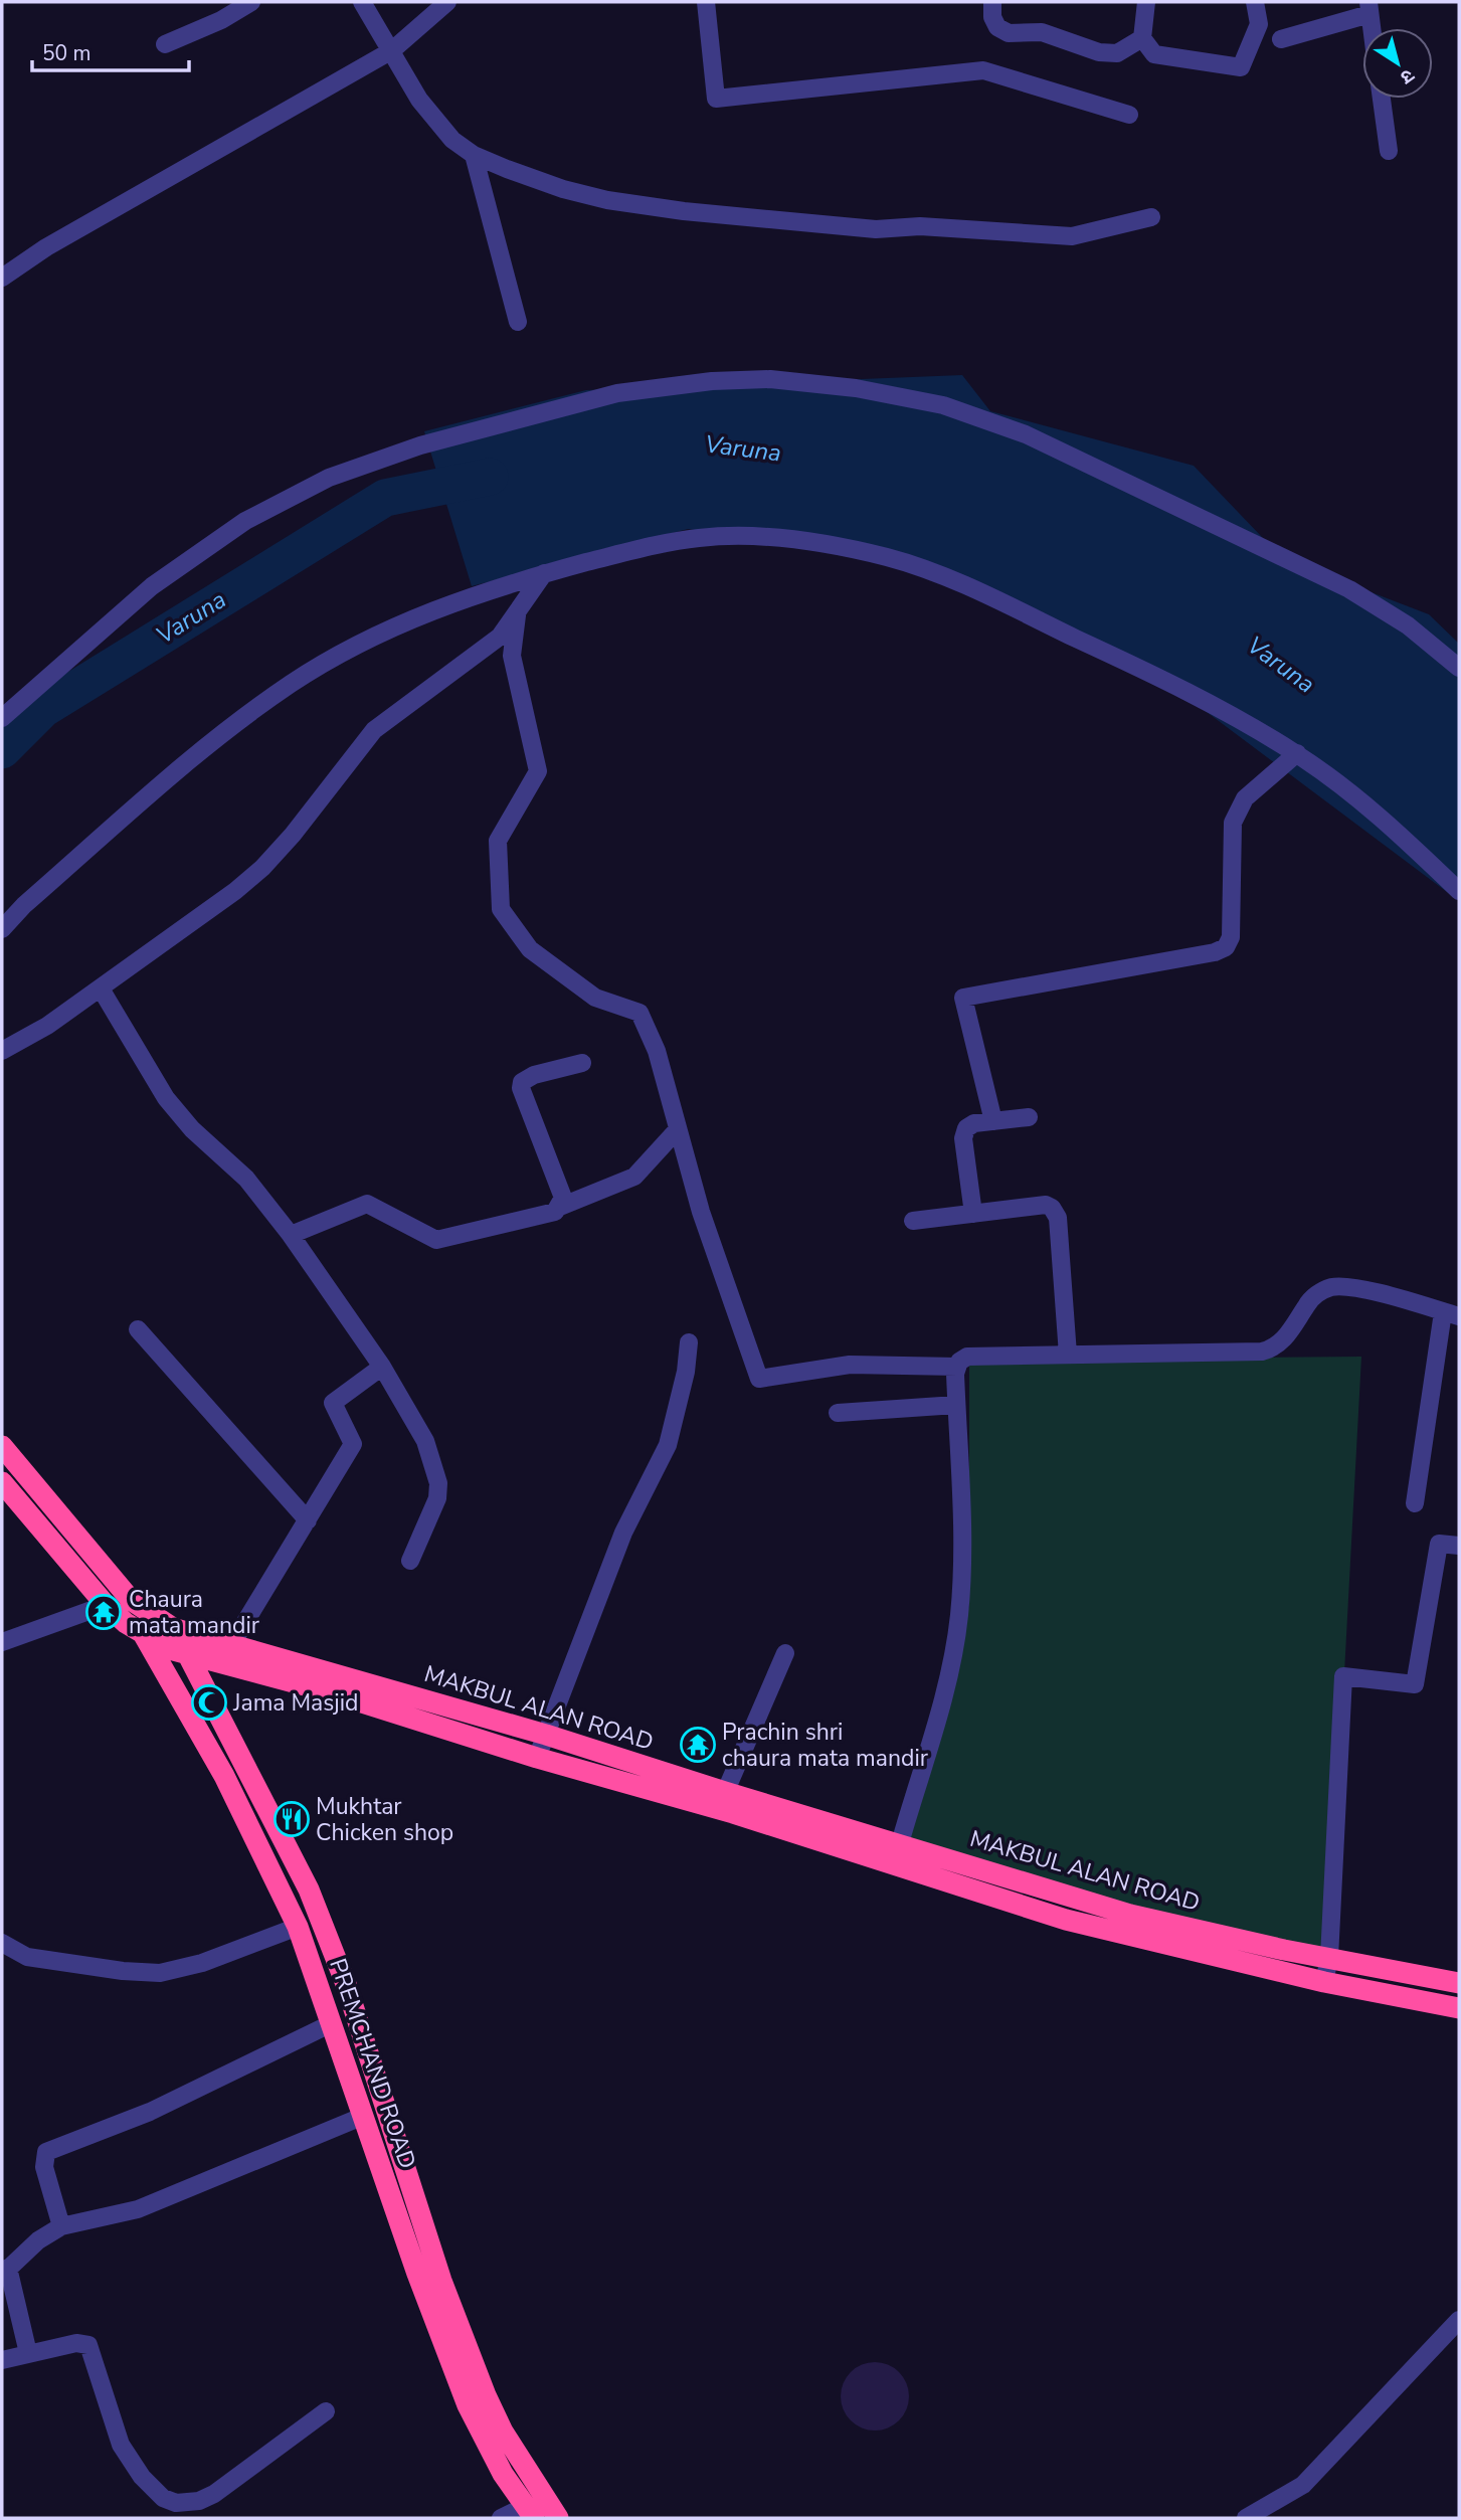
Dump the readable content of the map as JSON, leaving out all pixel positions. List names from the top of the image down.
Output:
{
  "streets": {
    "highway": ["MAKBUL ALAN ROAD", "PREMCHAND ROAD"]
  },
  "crossings": [
    ["MAKBUL ALAN ROAD", "PREMCHAND ROAD"]
  ],
  "water": ["Varuna"],
  "places": {
    "temple": ["Chaura mata mandir", "Prachin shri chaura mata mandir"],
    "mosque": ["Jama Masjid"],
    "restaurant": ["Mukhtar Chicken shop"]
  },
  "scale_bar": "50 m",
  "north": "bottom right"
}
